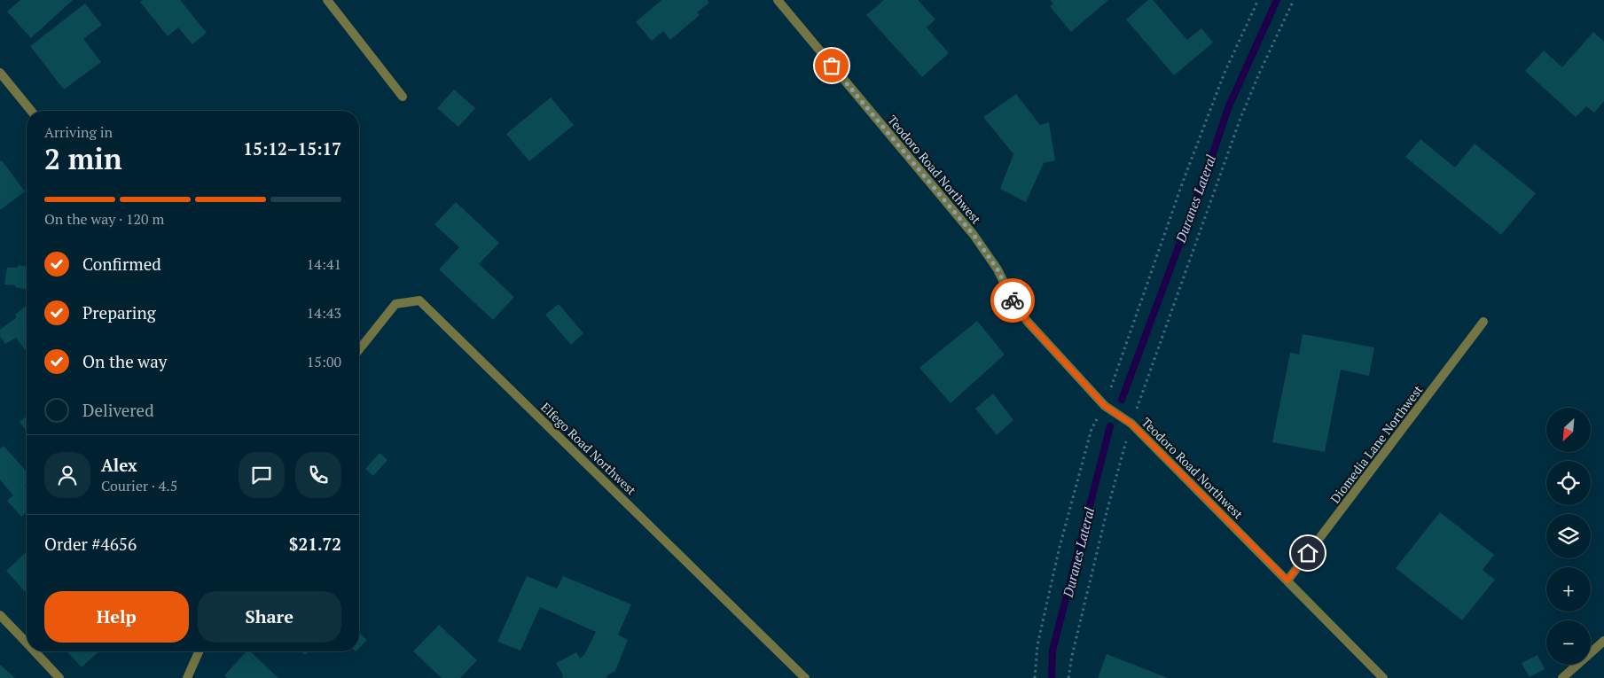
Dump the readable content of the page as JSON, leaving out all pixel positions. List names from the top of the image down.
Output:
{
  "streets": {
    "street": ["Teodoro Road Northwest", "Diomedia Lane Northwest", "Elfego Road Northwest"]
  },
  "crossings": [
    ["Teodoro Road Northwest", "Diomedia Lane Northwest"]
  ],
  "water": ["Duranes Lateral"],
  "north": "bottom left",
  "page": {
    "heading": ["2 min", "Arriving in", "15:12–15:17"],
    "panel": [
      "Alex",
      "Courier · 4.5",
      "Order #4656",
      "$21.72"
    ],
    "bar": "On the way · 120 m",
    "list": [
      ["Confirmed", "14:41"],
      ["Preparing", "14:43"],
      ["On the way", "15:00"],
      "Delivered"
    ],
    "map_buttons": ["+", "−"],
    "buttons": ["Help", "Share"]
  }
}
